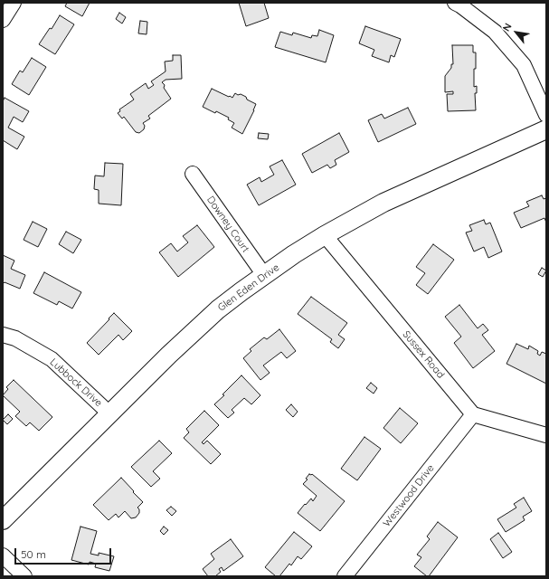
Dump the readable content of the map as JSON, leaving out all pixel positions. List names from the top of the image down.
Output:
{
  "streets": {
    "main road": ["Glen Eden Drive"],
    "street": [
      "Downey Court",
      "Sussex Road",
      "Lubbock Drive",
      "Westwood Drive"
    ]
  },
  "crossings": [
    ["Downey Court", "Glen Eden Drive"],
    ["Glen Eden Drive", "Sussex Road"],
    ["Glen Eden Drive", "Lubbock Drive"],
    ["Sussex Road", "Westwood Drive"]
  ],
  "scale_bar": "50 m",
  "north": "top left"
}
